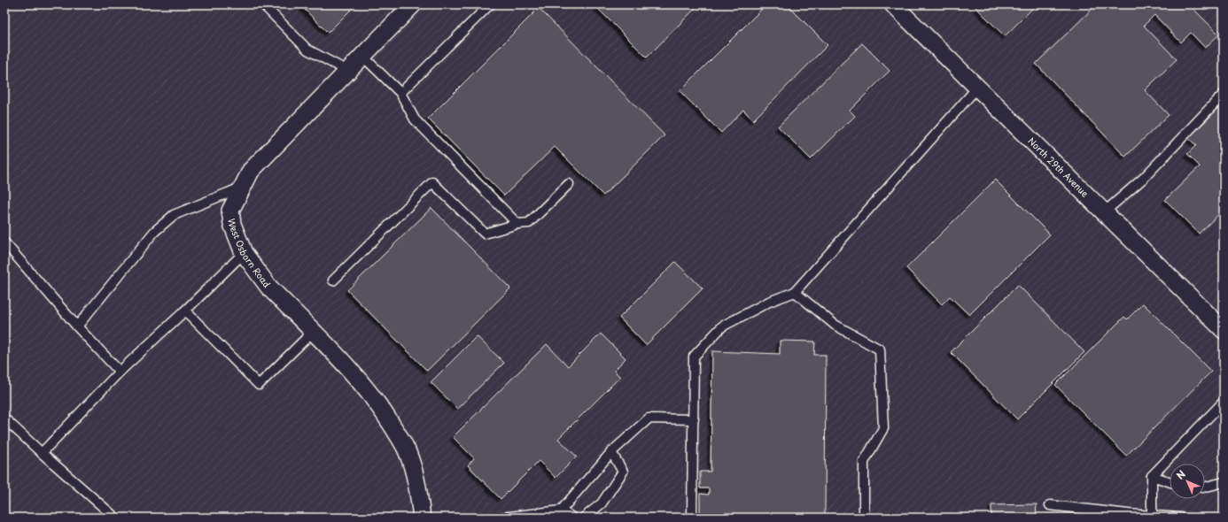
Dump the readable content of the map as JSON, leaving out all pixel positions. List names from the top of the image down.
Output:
{
  "streets": {
    "street": ["North 29th Avenue", "West Osborn Road"]
  },
  "north": "top left"
}
